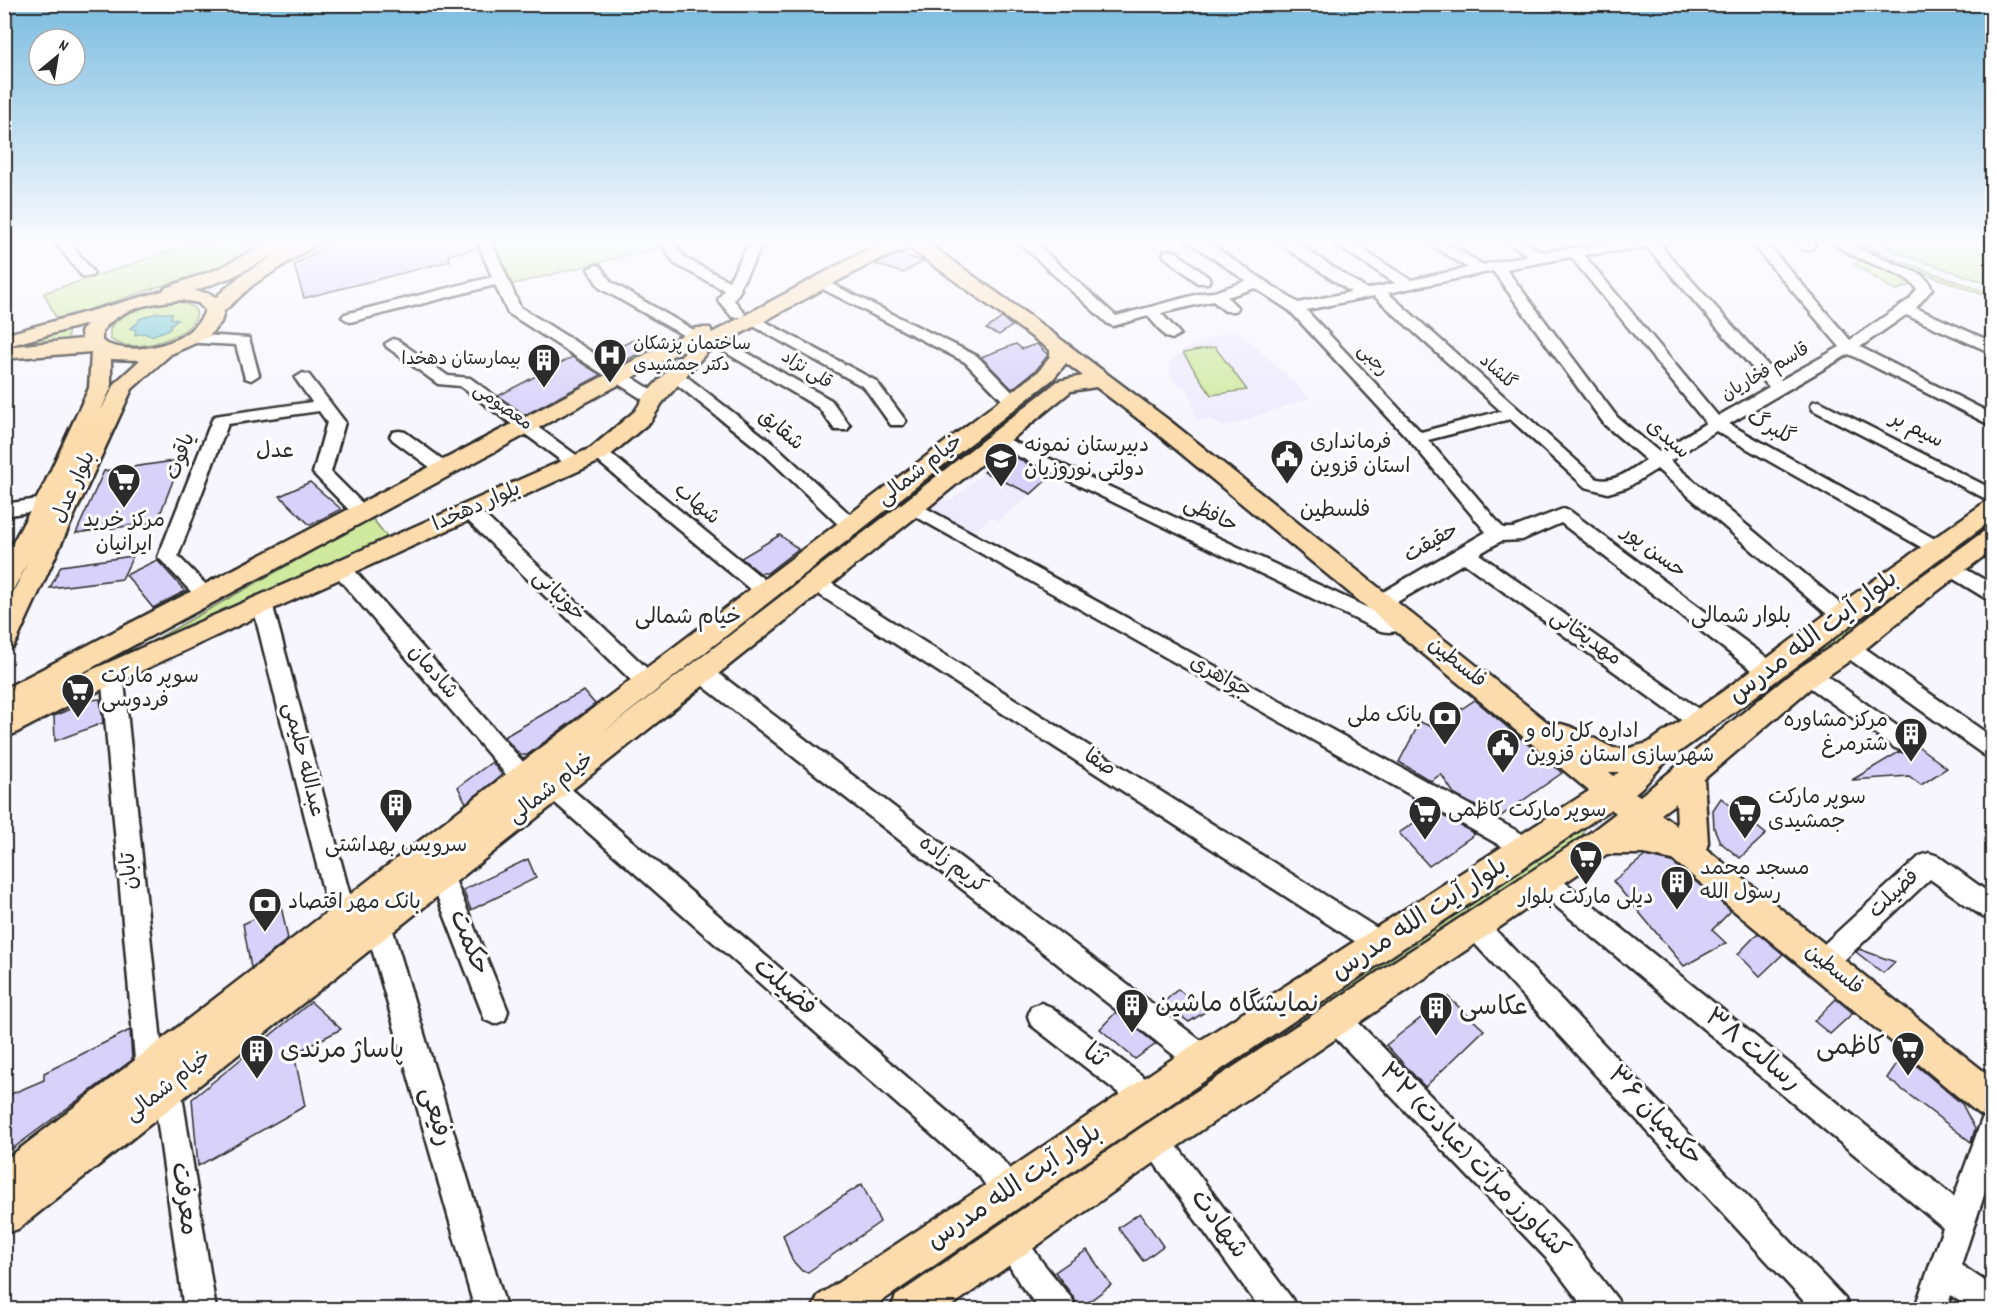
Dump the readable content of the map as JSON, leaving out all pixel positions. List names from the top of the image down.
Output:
{
  "streets": {
    "main road": [
      "خیام شمالی",
      "بلوار عدل",
      "بلوار دهخدا",
      "بلوار آیت الله مدرس",
      "فلسطین"
    ],
    "street": [
      "رجبی",
      "قلی نژاد",
      "گلشاد",
      "قاسم فخاریان",
      "معصومی",
      "گلبرگ",
      "شقایق",
      "سیم بر",
      "سیدی",
      "یاقوت",
      "شهاب",
      "حافظی",
      "حقیقت",
      "حسن پور",
      "خونبانی",
      "مهدیخانی",
      "شادمان",
      "جواهری",
      "عبدالله حلیمی",
      "صفا",
      "کریم زاده",
      "تابان",
      "فضیلت",
      "حکمت",
      "۳۸ رسالت",
      "ثنا",
      "رفیعی",
      "۳۶ حکیمیان",
      "۳۲ کشاورز مرآت (عبادت)",
      "معرفت",
      "شهادت"
    ]
  },
  "crossings": [
    ["رجبی", "حقیقت"],
    ["رجبی", "حسن پور"],
    ["قلی نژاد", "بلوار دهخدا"],
    ["گلشاد", "قاسم فخاریان"],
    ["قاسم فخاریان", "گلبرگ"],
    ["قاسم فخاریان", "سیدی"],
    ["معصومی", "بلوار دهخدا"],
    ["گلبرگ", "بلوار آیت الله مدرس"],
    ["شقایق", "خیام شمالی"],
    ["شقایق", "بلوار دهخدا"],
    ["سیدی", "بلوار آیت الله مدرس"],
    ["یاقوت", "بلوار دهخدا"],
    ["خیام شمالی", "شهاب"],
    ["خیام شمالی", "حافظی"],
    ["خیام شمالی", "خونبانی"],
    ["خیام شمالی", "فلسطین"],
    ["خیام شمالی", "شادمان"],
    ["خیام شمالی", "جواهری"],
    ["خیام شمالی", "عبدالله حلیمی"],
    ["خیام شمالی", "صفا"],
    ["خیام شمالی", "کریم زاده"],
    ["خیام شمالی", "تابان"],
    ["خیام شمالی", "فضیلت"],
    ["خیام شمالی", "حکمت"],
    ["خیام شمالی", "رفیعی"],
    ["خیام شمالی", "معرفت"],
    ["شهاب", "بلوار دهخدا"],
    ["بلوار دهخدا", "خونبانی"],
    ["بلوار دهخدا", "شادمان"],
    ["بلوار دهخدا", "عبدالله حلیمی"],
    ["بلوار دهخدا", "تابان"],
    ["حافظی", "فلسطین"],
    ["حقیقت", "حسن پور"],
    ["حقیقت", "فلسطین"],
    ["حسن پور", "بلوار آیت الله مدرس"],
    ["بلوار آیت الله مدرس", "مهدیخانی"],
    ["بلوار آیت الله مدرس", "فلسطین"],
    ["بلوار آیت الله مدرس", "جواهری"],
    ["بلوار آیت الله مدرس", "صفا"],
    ["بلوار آیت الله مدرس", "کریم زاده"],
    ["بلوار آیت الله مدرس", "فضیلت"],
    ["بلوار آیت الله مدرس", "۳۸ رسالت"],
    ["بلوار آیت الله مدرس", "ثنا"],
    ["بلوار آیت الله مدرس", "۳۶ حکیمیان"],
    ["بلوار آیت الله مدرس", "۳۲ کشاورز مرآت (عبادت)"],
    ["بلوار آیت الله مدرس", "شهادت"],
    ["فلسطین", "فضیلت"],
    ["جواهری", "۳۸ رسالت"],
    ["تابان", "معرفت"]
  ],
  "districts": [
    "عدل",
    "فلسطین",
    "بلوار شمالی",
    "خیام شمالی"
  ],
  "places": {
    "hospital": ["ساختمان پزشکان دکتر جمشیدی"],
    "building": [
      "بیمارستان دهخدا",
      "مرکز مشاوره شترمرغ",
      "سرویس بهداشتی",
      "مسجد محمد رسول الله",
      "نمایشگاه ماشین",
      "عکاسی",
      "پاساژ مرندی"
    ],
    "public building": ["فرمانداری استان قزوین", "اداره کل راه و شهرسازی استان قزوین"],
    "school or university": ["دبیرستان نمونه دولتی نوروزیان"],
    "supermarket": [
      "مرکز خرید ایرانیان",
      "سوپر مارکت فردوسی",
      "سوپر مارکت جمشیدی",
      "سوپر مارکت کاظمی",
      "دیلی مارکت بلوار",
      "کاظمی"
    ],
    "bank": ["بانک ملی", "بانک مهر اقتصاد"]
  },
  "north": "top right"
}
